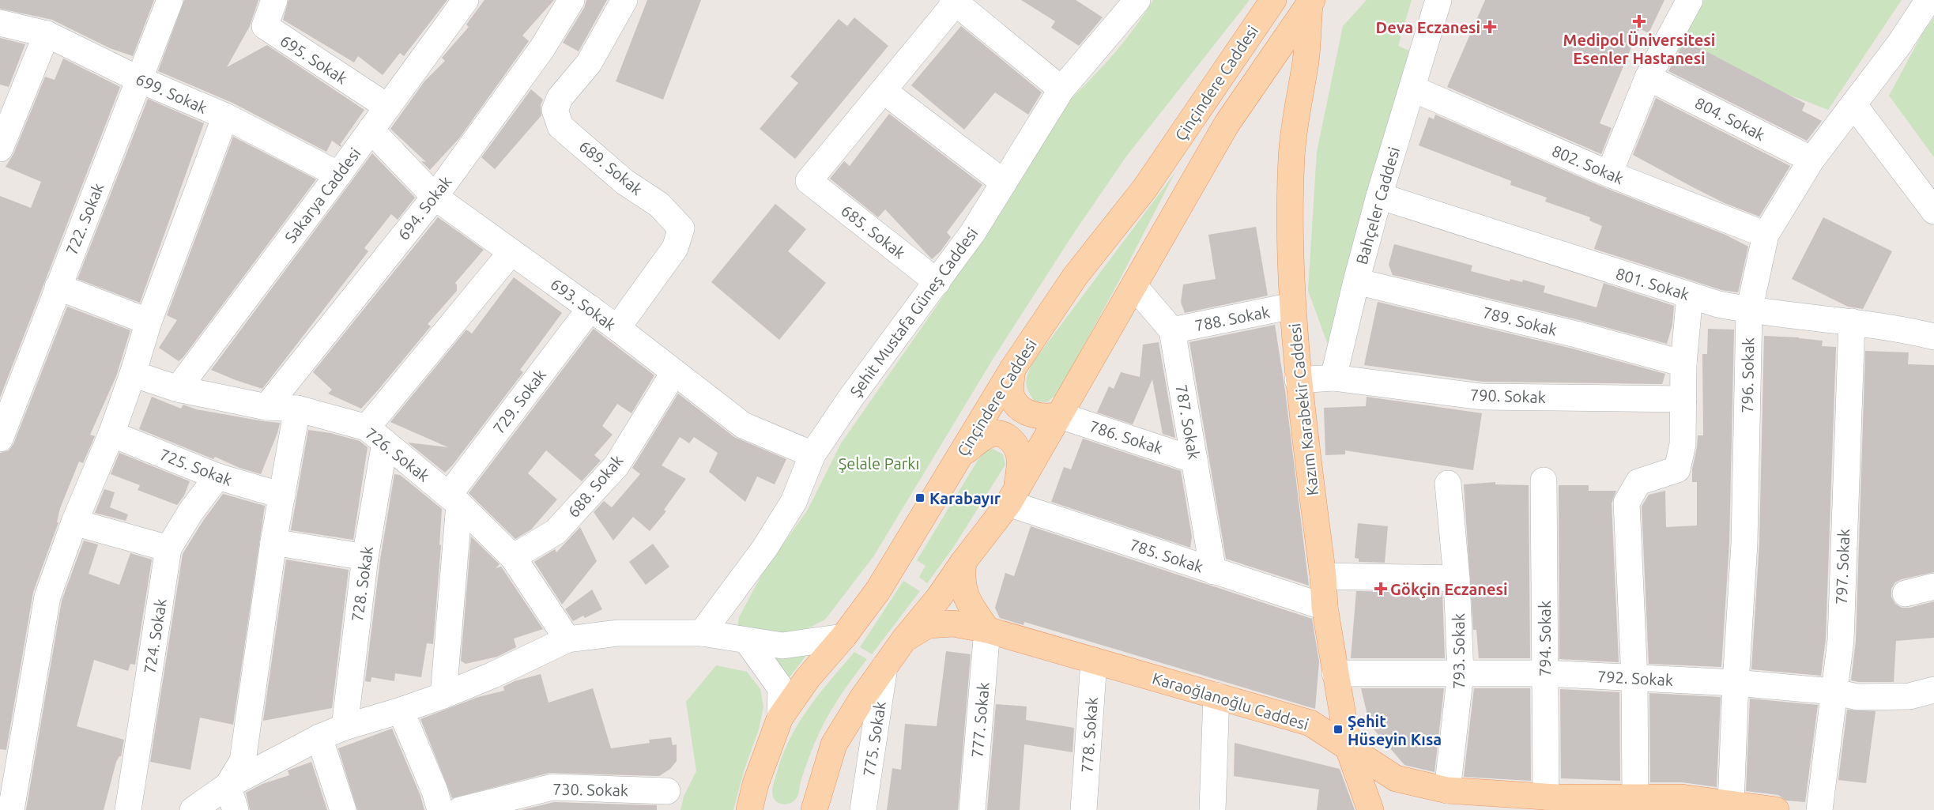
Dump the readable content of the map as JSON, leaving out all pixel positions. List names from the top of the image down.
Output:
{
  "streets": {
    "main road": ["Çinçindere Caddesi", "Kazım Karabekir Caddesi", "Karaoğlanoğlu Caddesi"],
    "street": [
      "695. Sokak",
      "699. Sokak",
      "804. Sokak",
      "802. Sokak",
      "689. Sokak",
      "Sakarya Caddesi",
      "Bahçeler Caddesi",
      "694. Sokak",
      "722. Sokak",
      "685. Sokak",
      "801. Sokak",
      "693. Sokak",
      "Şehit Mustafa Güneş Caddesi",
      "788. Sokak",
      "789. Sokak",
      "796. Sokak",
      "790. Sokak",
      "729. Sokak",
      "787. Sokak",
      "786. Sokak",
      "726. Sokak",
      "725. Sokak",
      "688. Sokak",
      "785. Sokak",
      "797. Sokak",
      "728. Sokak",
      "724. Sokak",
      "794. Sokak",
      "793. Sokak",
      "792. Sokak",
      "777. Sokak",
      "778. Sokak",
      "775. Sokak",
      "730. Sokak"
    ]
  },
  "crossings": [
    ["695. Sokak", "Sakarya Caddesi"],
    ["Çinçindere Caddesi", "Kazım Karabekir Caddesi"],
    ["Çinçindere Caddesi", "786. Sokak"],
    ["Çinçindere Caddesi", "785. Sokak"],
    ["Çinçindere Caddesi", "Karaoğlanoğlu Caddesi"],
    ["Çinçindere Caddesi", "775. Sokak"],
    ["699. Sokak", "Sakarya Caddesi"],
    ["699. Sokak", "722. Sokak"],
    ["804. Sokak", "796. Sokak"],
    ["802. Sokak", "Bahçeler Caddesi"],
    ["802. Sokak", "796. Sokak"],
    ["689. Sokak", "693. Sokak"],
    ["Sakarya Caddesi", "693. Sokak"],
    ["Sakarya Caddesi", "726. Sokak"],
    ["Bahçeler Caddesi", "801. Sokak"],
    ["Bahçeler Caddesi", "789. Sokak"],
    ["Bahçeler Caddesi", "790. Sokak"],
    ["694. Sokak", "693. Sokak"],
    ["694. Sokak", "726. Sokak"],
    ["685. Sokak", "Şehit Mustafa Güneş Caddesi"],
    ["801. Sokak", "796. Sokak"],
    ["801. Sokak", "797. Sokak"],
    ["693. Sokak", "Şehit Mustafa Güneş Caddesi"],
    ["693. Sokak", "729. Sokak"],
    ["693. Sokak", "688. Sokak"],
    ["693. Sokak", "728. Sokak"],
    ["788. Sokak", "Kazım Karabekir Caddesi"],
    ["788. Sokak", "787. Sokak"],
    ["796. Sokak", "792. Sokak"],
    ["796. Sokak", "Karaoğlanoğlu Caddesi"],
    ["729. Sokak", "726. Sokak"],
    ["Kazım Karabekir Caddesi", "785. Sokak"],
    ["Kazım Karabekir Caddesi", "792. Sokak"],
    ["Kazım Karabekir Caddesi", "Karaoğlanoğlu Caddesi"],
    ["787. Sokak", "786. Sokak"],
    ["787. Sokak", "785. Sokak"],
    ["726. Sokak", "688. Sokak"],
    ["726. Sokak", "728. Sokak"],
    ["725. Sokak", "724. Sokak"],
    ["797. Sokak", "792. Sokak"],
    ["794. Sokak", "792. Sokak"],
    ["794. Sokak", "Karaoğlanoğlu Caddesi"],
    ["793. Sokak", "792. Sokak"],
    ["793. Sokak", "Karaoğlanoğlu Caddesi"],
    ["Karaoğlanoğlu Caddesi", "777. Sokak"],
    ["Karaoğlanoğlu Caddesi", "778. Sokak"]
  ],
  "parks": ["Şelale Parkı"],
  "places": {
    "health": ["Medipol Üniversitesi Esenler Hastanesi", "Deva Eczanesi", "Gökçin Eczanesi"],
    "transit": ["Karabayır", "Şehit Hüseyin Kısa"]
  }
}
